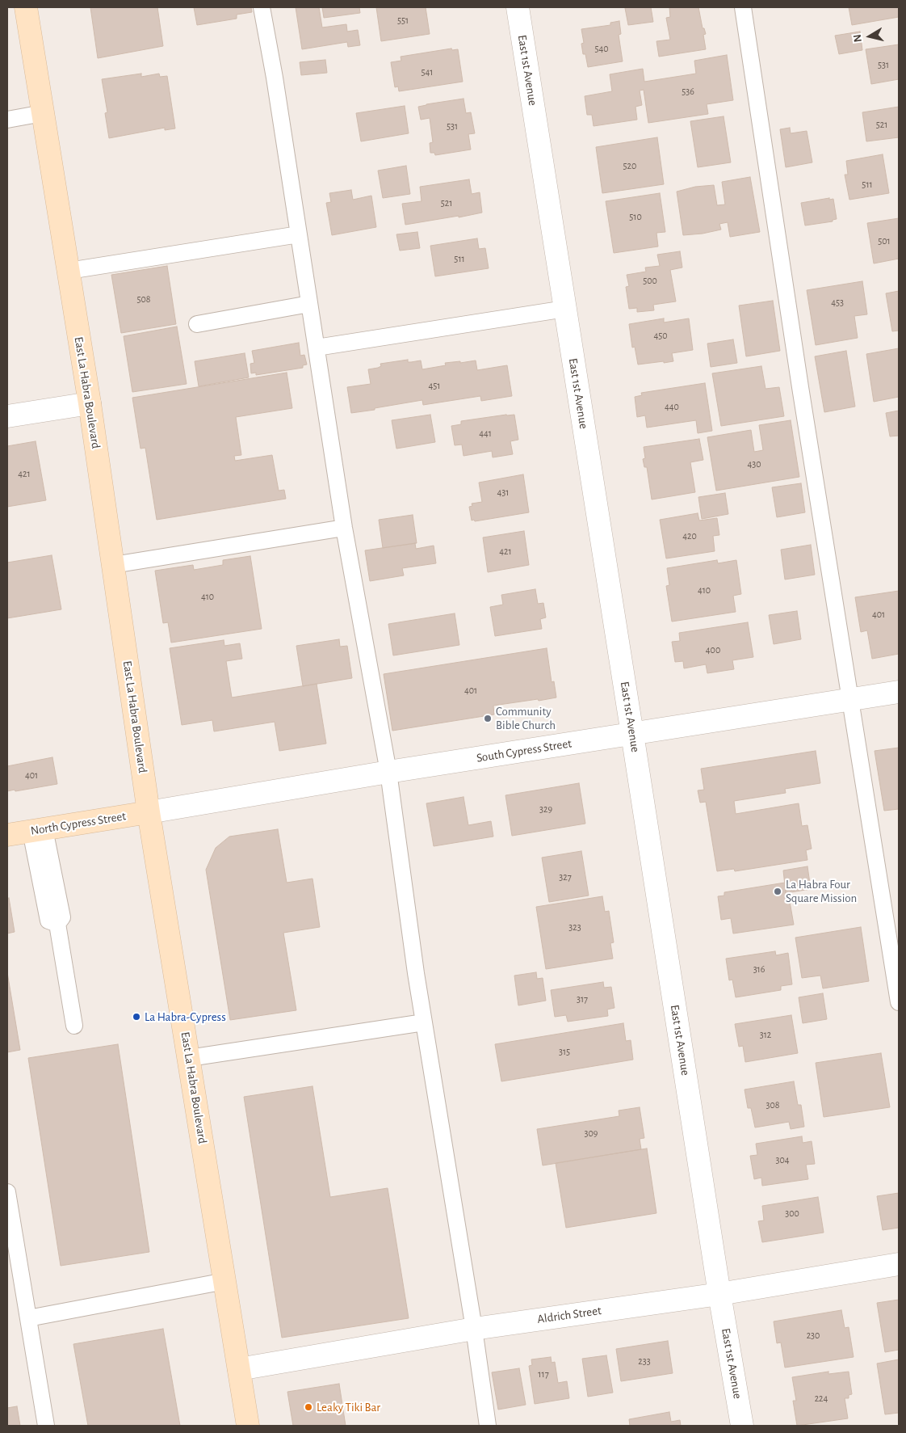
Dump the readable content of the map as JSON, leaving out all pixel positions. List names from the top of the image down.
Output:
{
  "streets": {
    "main road": ["East La Habra Boulevard", "North Cypress Street"],
    "street": ["East 1st Avenue", "South Cypress Street", "Aldrich Street"]
  },
  "crossings": [
    ["East 1st Avenue", "South Cypress Street"],
    ["East 1st Avenue", "Aldrich Street"],
    ["East La Habra Boulevard", "South Cypress Street"],
    ["East La Habra Boulevard", "North Cypress Street"],
    ["East La Habra Boulevard", "Aldrich Street"],
    ["South Cypress Street", "North Cypress Street"]
  ],
  "places": [
    "Community Bible Church",
    "La Habra Four Square Mission",
    "La Habra-Cypress",
    "Leaky Tiki Bar"
  ],
  "house_numbers": [
    "551",
    "540",
    "531",
    "541",
    "536",
    "521",
    "531",
    "520",
    "511",
    "521",
    "510",
    "501",
    "511",
    "500",
    "508",
    "453",
    "450",
    "451",
    "440",
    "441",
    "430",
    "421",
    "431",
    "420",
    "421",
    "410",
    "410",
    "401",
    "400",
    "401",
    "401",
    "329",
    "327",
    "323",
    "316",
    "317",
    "312",
    "315",
    "308",
    "309",
    "304",
    "300",
    "230",
    "233",
    "117",
    "224"
  ],
  "north": "left"
}
